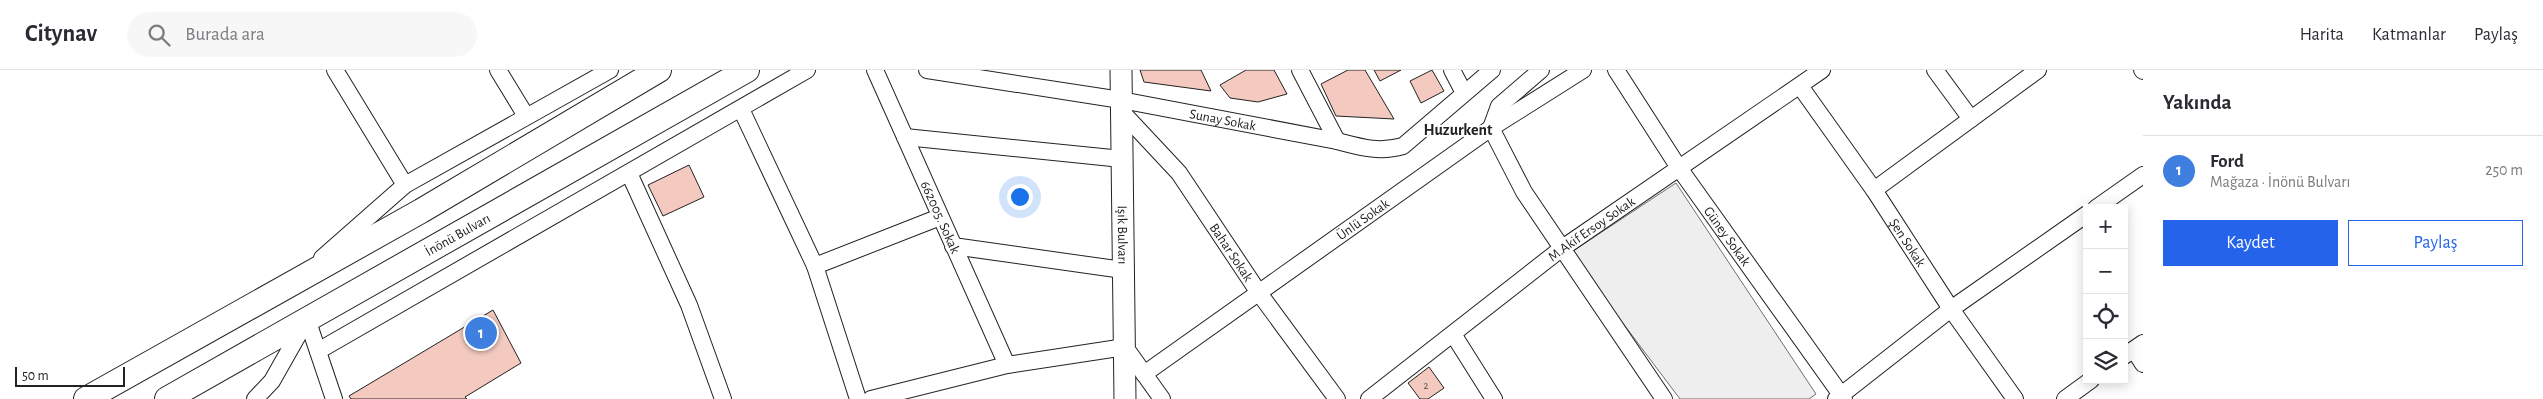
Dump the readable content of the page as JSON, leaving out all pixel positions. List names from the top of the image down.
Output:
{
  "streets": {
    "highway": ["İnönü Bulvarı"],
    "main road": ["Işık Bulvarı"],
    "street": [
      "Sunay Sokak",
      "662005. Sokak",
      "Ünlü Sokak",
      "M.Akif Ersoy Sokak",
      "Güney Sokak",
      "Şen Sokak",
      "Bahar Sokak"
    ]
  },
  "crossings": [
    ["Sunay Sokak", "Işık Bulvarı"],
    ["Sunay Sokak", "Bahar Sokak"],
    ["Ünlü Sokak", "Bahar Sokak"],
    ["M.Akif Ersoy Sokak", "Güney Sokak"],
    ["M.Akif Ersoy Sokak", "Şen Sokak"],
    ["Işık Bulvarı", "Bahar Sokak"]
  ],
  "districts": ["Huzurkent"],
  "house_numbers": ["2"],
  "scale_bar": "50 m",
  "page": {
    "header": "Citynav",
    "search": "Burada ara",
    "nav": ["Harita", "Katmanlar", "Paylaş"],
    "heading": "Yakında",
    "list": [
      {
        "mark": "1",
        "name": "Ford",
        "note": "Mağaza · İnönü Bulvarı",
        "value": "250 m"
      }
    ],
    "map_buttons": ["+", "−"],
    "buttons": ["Kaydet", "Paylaş"],
    "pins": "1",
    "scale": "50 m"
  }
}
